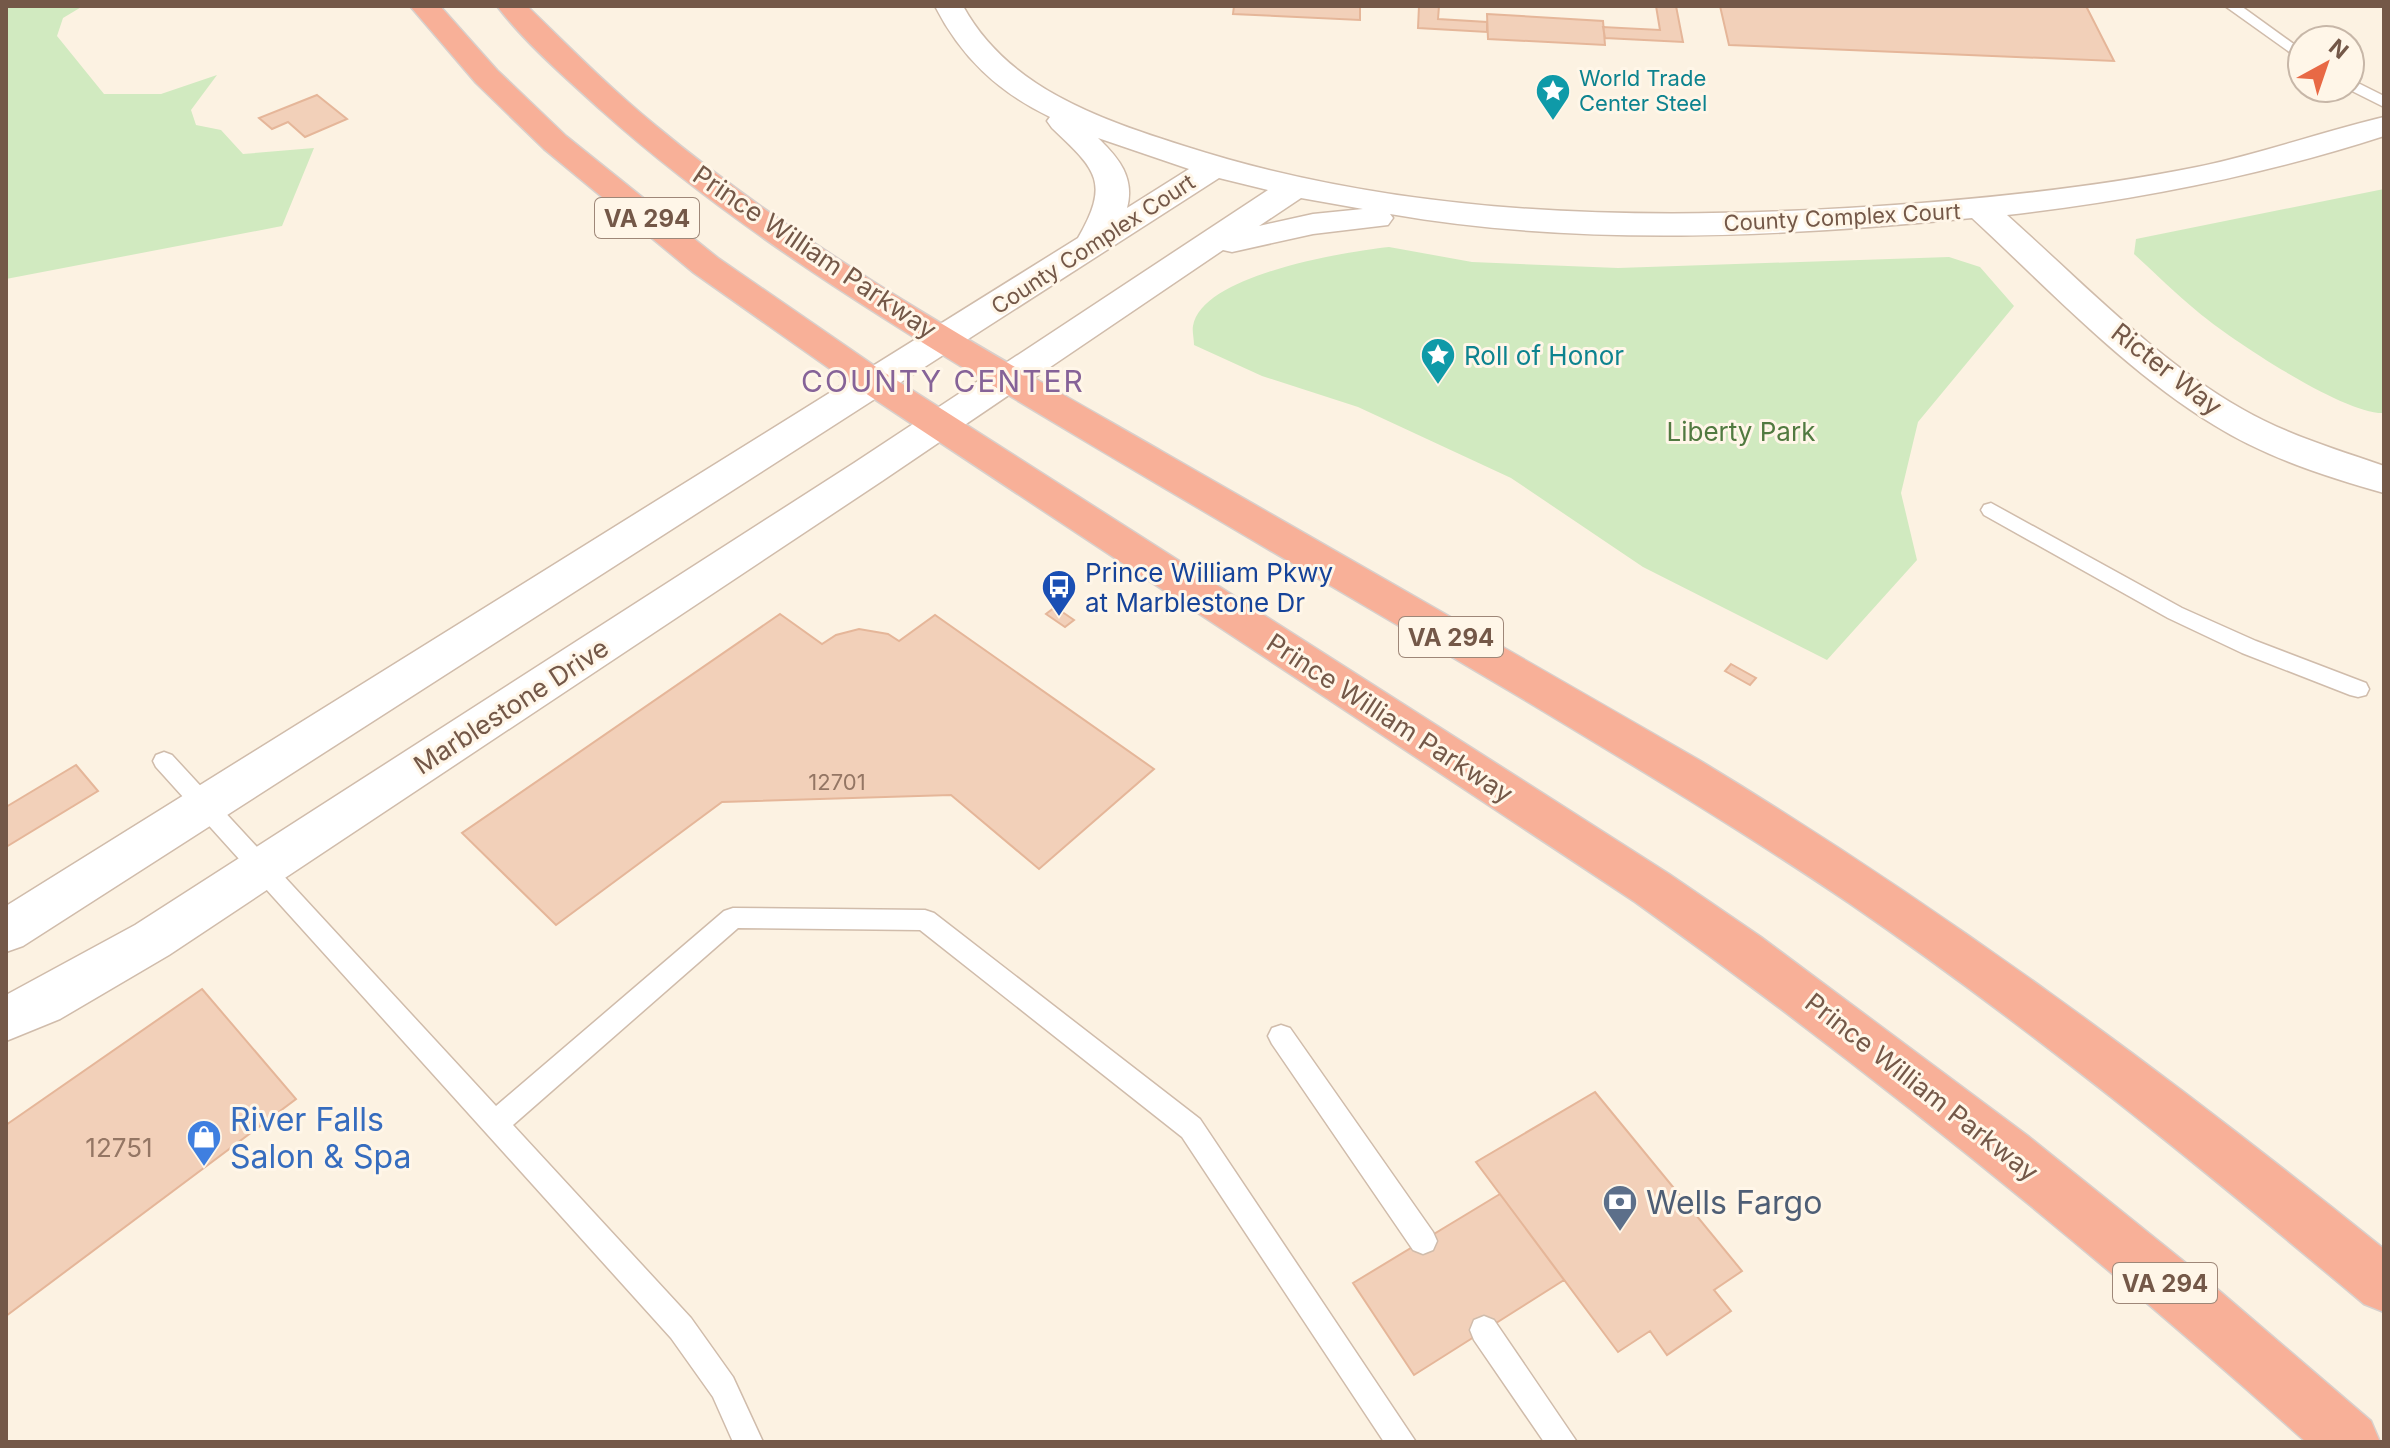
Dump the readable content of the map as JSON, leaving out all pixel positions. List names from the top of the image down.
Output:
{
  "streets": {
    "highway": ["VA 294", "Prince William Parkway"],
    "street": ["County Complex Court", "Ricter Way", "Marblestone Drive"]
  },
  "crossings": [
    ["County Complex Court", "Prince William Parkway"],
    ["County Complex Court", "Ricter Way"],
    ["Prince William Parkway", "Marblestone Drive"]
  ],
  "districts": ["COUNTY CENTER"],
  "parks": ["Liberty Park"],
  "places": {
    "place": ["World Trade Center Steel", "Roll of Honor"],
    "bus stop": ["Prince William Pkwy at Marblestone Dr"],
    "shop": ["River Falls Salon & Spa"],
    "bank": ["Wells Fargo"]
  },
  "house_numbers": ["12701", "12751"],
  "north": "top right"
}
